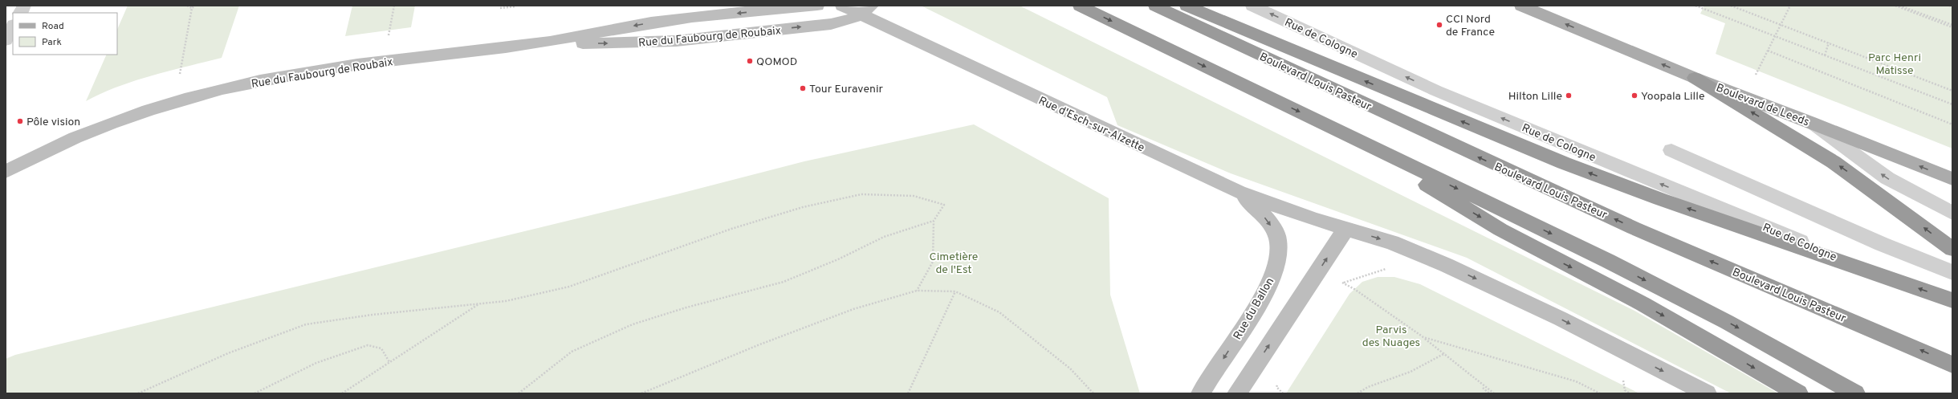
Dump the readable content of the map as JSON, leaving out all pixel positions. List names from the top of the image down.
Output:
{
  "streets": {
    "highway": ["Boulevard Louis Pasteur"],
    "main road": ["Boulevard de Leeds"],
    "street": [
      "Rue du Faubourg de Roubaix",
      "Rue de Cologne",
      "Rue d'Esch-sur-Alzette",
      "Rue du Ballon"
    ]
  },
  "crossings": [
    ["Rue du Faubourg de Roubaix", "Rue d'Esch-sur-Alzette"],
    ["Rue d'Esch-sur-Alzette", "Rue du Ballon"]
  ],
  "one_way": ["Boulevard de Leeds"],
  "parks": ["Parc Henri Matisse", "Cimetière de l'Est", "Parvis des Nuages"],
  "places": [
    "CCI Nord de France",
    "QOMOD",
    "Tour Euravenir",
    "Hilton Lille",
    "Yoopala Lille",
    "Pôle vision"
  ],
  "legend": ["Road", "Park"]
}
